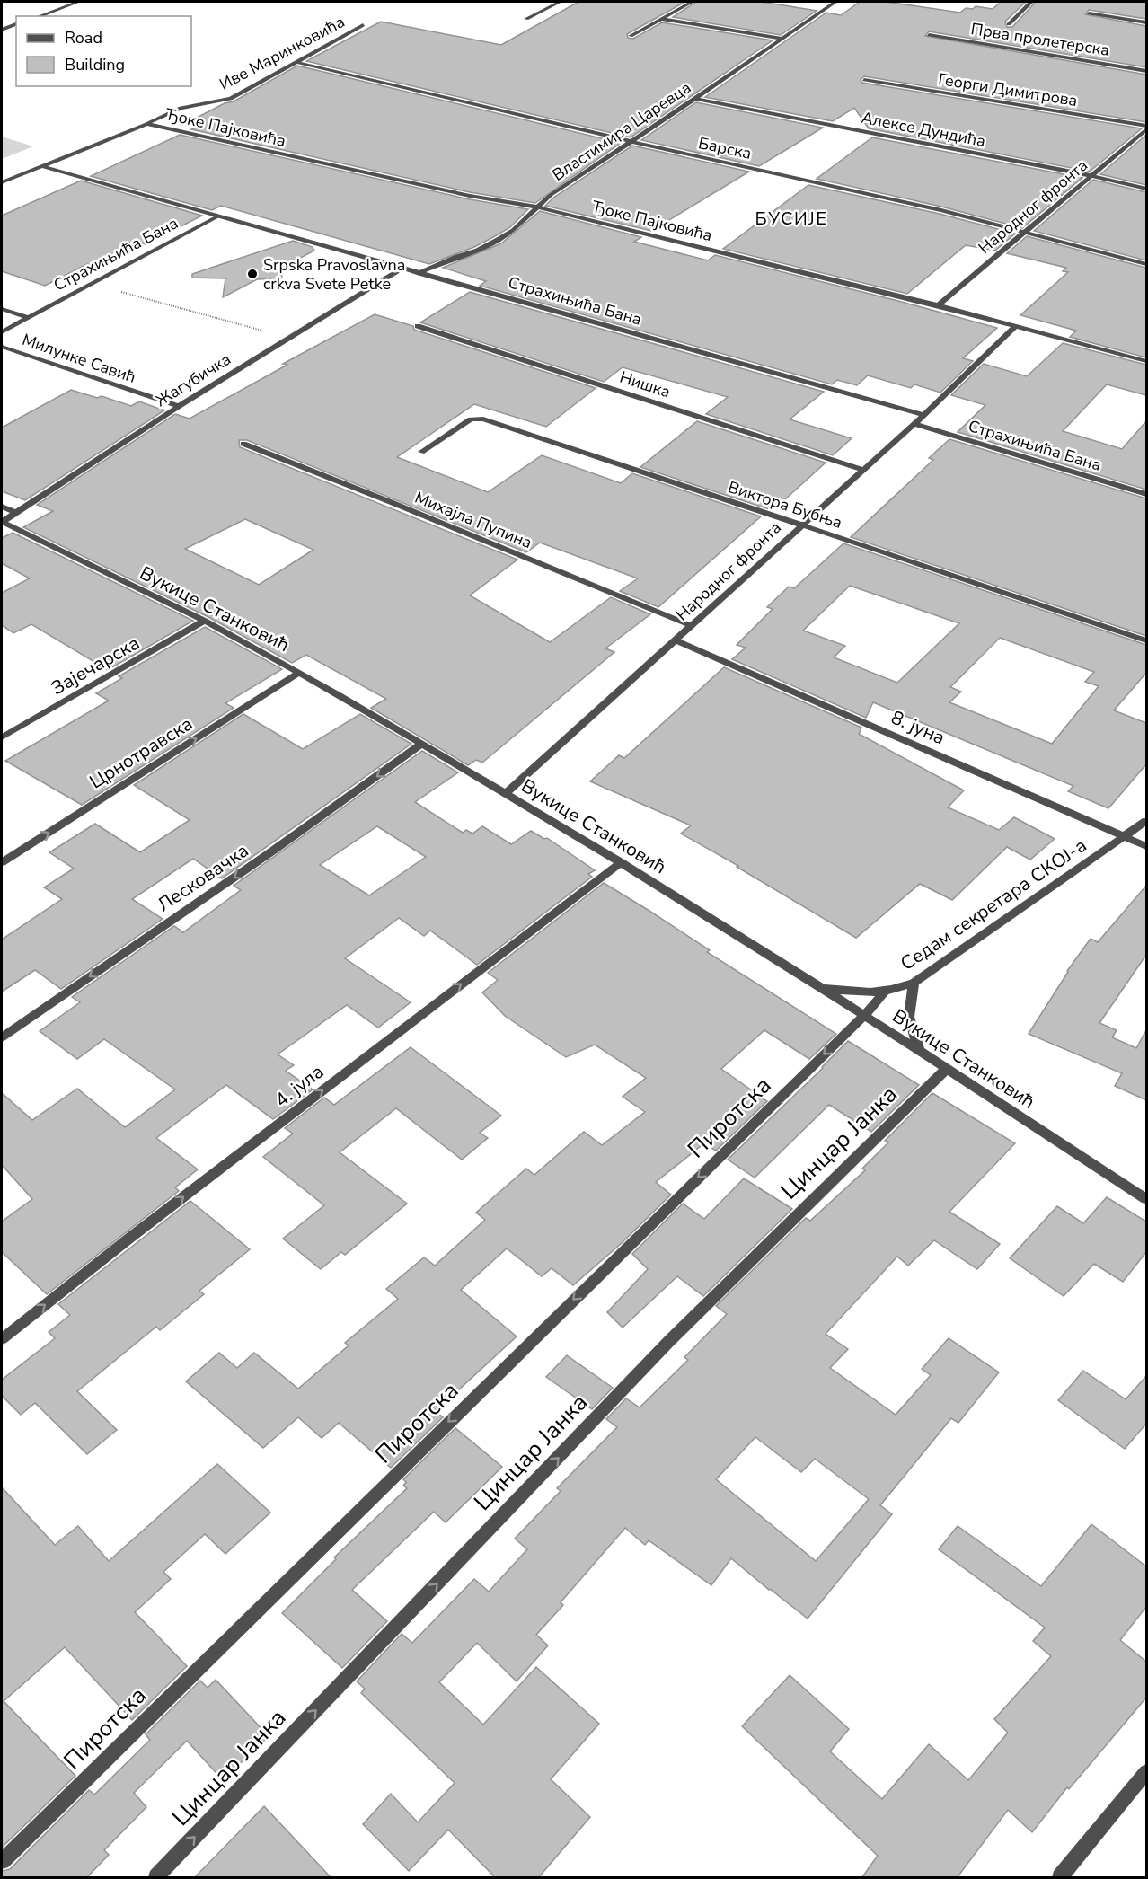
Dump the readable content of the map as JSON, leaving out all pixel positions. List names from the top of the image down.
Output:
{
  "streets": {
    "street": [
      "Прва пролетерска",
      "Иве Маринковића",
      "Георги Димитрова",
      "Ђоке Пајковића",
      "Алексе Дундића",
      "Властимира Царевца",
      "Барска",
      "Народног фронта",
      "Страхињића Бана",
      "Милунке Савић",
      "Жагубичка",
      "Нишка",
      "Виктора Бубња",
      "Михајла Пупина",
      "Вукице Станковић",
      "Зајечарска",
      "8. јуна",
      "Црнотравска",
      "Лесковачка",
      "Седам секретара СКОЈ-а",
      "4. јула",
      "Пиротска",
      "Цинцар Јанка"
    ]
  },
  "crossings": [
    ["Иве Маринковића", "Ђоке Пајковића"],
    ["Иве Маринковића", "Барска"],
    ["Иве Маринковића", "Страхињића Бана"],
    ["Георги Димитрова", "Народног фронта"],
    ["Ђоке Пајковића", "Властимира Царевца"],
    ["Ђоке Пајковића", "Народног фронта"],
    ["Алексе Дундића", "Властимира Царевца"],
    ["Алексе Дундића", "Народног фронта"],
    ["Властимира Царевца", "Барска"],
    ["Властимира Царевца", "Страхињића Бана"],
    ["Барска", "Народног фронта"],
    ["Народног фронта", "Страхињића Бана"],
    ["Народног фронта", "Нишка"],
    ["Народног фронта", "Виктора Бубња"],
    ["Народног фронта", "Михајла Пупина"],
    ["Народног фронта", "Вукице Станковић"],
    ["Народног фронта", "8. јуна"],
    ["Страхињића Бана", "Жагубичка"],
    ["Милунке Савић", "Жагубичка"],
    ["Жагубичка", "Вукице Станковић"],
    ["Вукице Станковић", "Зајечарска"],
    ["Вукице Станковић", "Црнотравска"],
    ["Вукице Станковић", "Лесковачка"],
    ["Вукице Станковић", "Седам секретара СКОЈ-а"],
    ["Вукице Станковић", "4. јула"],
    ["Вукице Станковић", "Пиротска"],
    ["Вукице Станковић", "Цинцар Јанка"],
    ["8. јуна", "Седам секретара СКОЈ-а"],
    ["Седам секретара СКОЈ-а", "Пиротска"]
  ],
  "one_way": [
    "Црнотравска",
    "Лесковачка",
    "4. јула",
    "Пиротска",
    "Цинцар Јанка"
  ],
  "districts": ["БУСИЈЕ"],
  "places": ["Srpska Pravoslavna crkva Svete Petke"],
  "legend": ["Road", "Building"]
}
